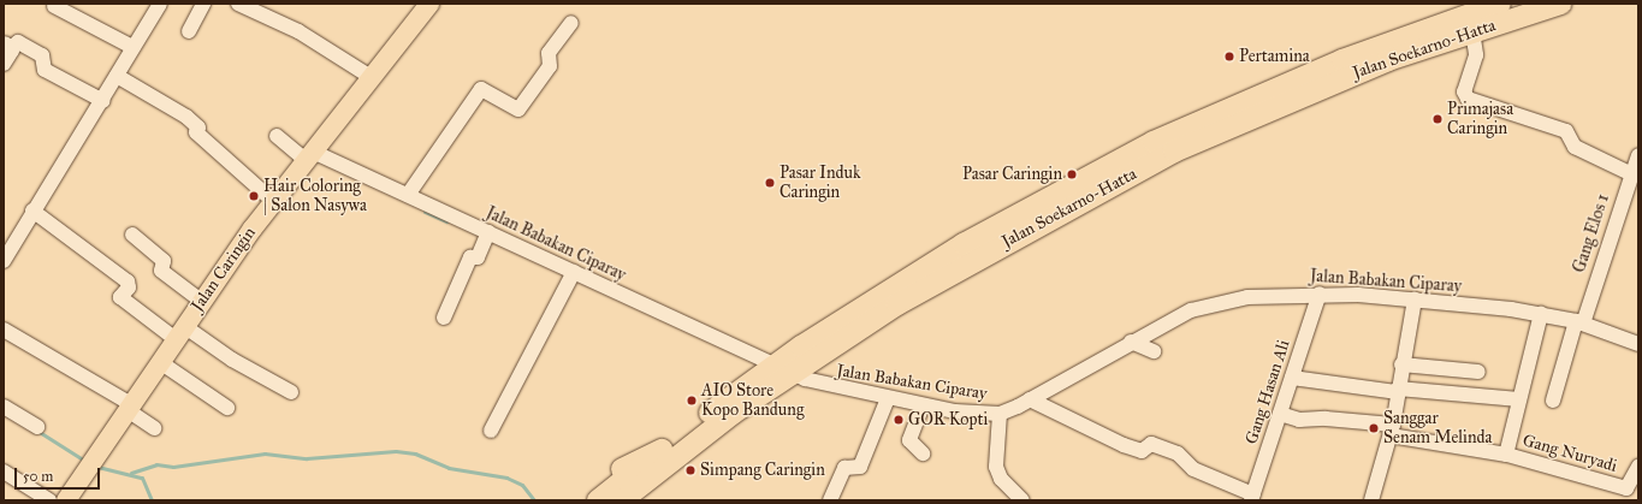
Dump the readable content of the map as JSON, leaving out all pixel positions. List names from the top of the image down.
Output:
{
  "streets": {
    "highway": ["Jalan Soekarno-Hatta"],
    "main road": ["Jalan Caringin"],
    "street": [
      "Gang Elos 1",
      "Jalan Babakan Ciparay",
      "Gang Hasan Ali",
      "Gang Nuryadi"
    ]
  },
  "crossings": [
    ["Jalan Soekarno-Hatta", "Jalan Babakan Ciparay"],
    ["Gang Elos 1", "Jalan Babakan Ciparay"],
    ["Jalan Babakan Ciparay", "Jalan Caringin"],
    ["Jalan Babakan Ciparay", "Gang Hasan Ali"],
    ["Jalan Babakan Ciparay", "Gang Nuryadi"],
    ["Gang Hasan Ali", "Gang Nuryadi"]
  ],
  "places": [
    "Pertamina",
    "Primajasa Caringin",
    "Pasar Caringin",
    "Pasar Induk Caringin",
    "Hair Coloring | Salon Nasywa",
    "AIO Store Kopo Bandung",
    "GOR Kopti",
    "Sanggar Senam Melinda",
    "Simpang Caringin"
  ],
  "scale_bar": "50 m"
}
